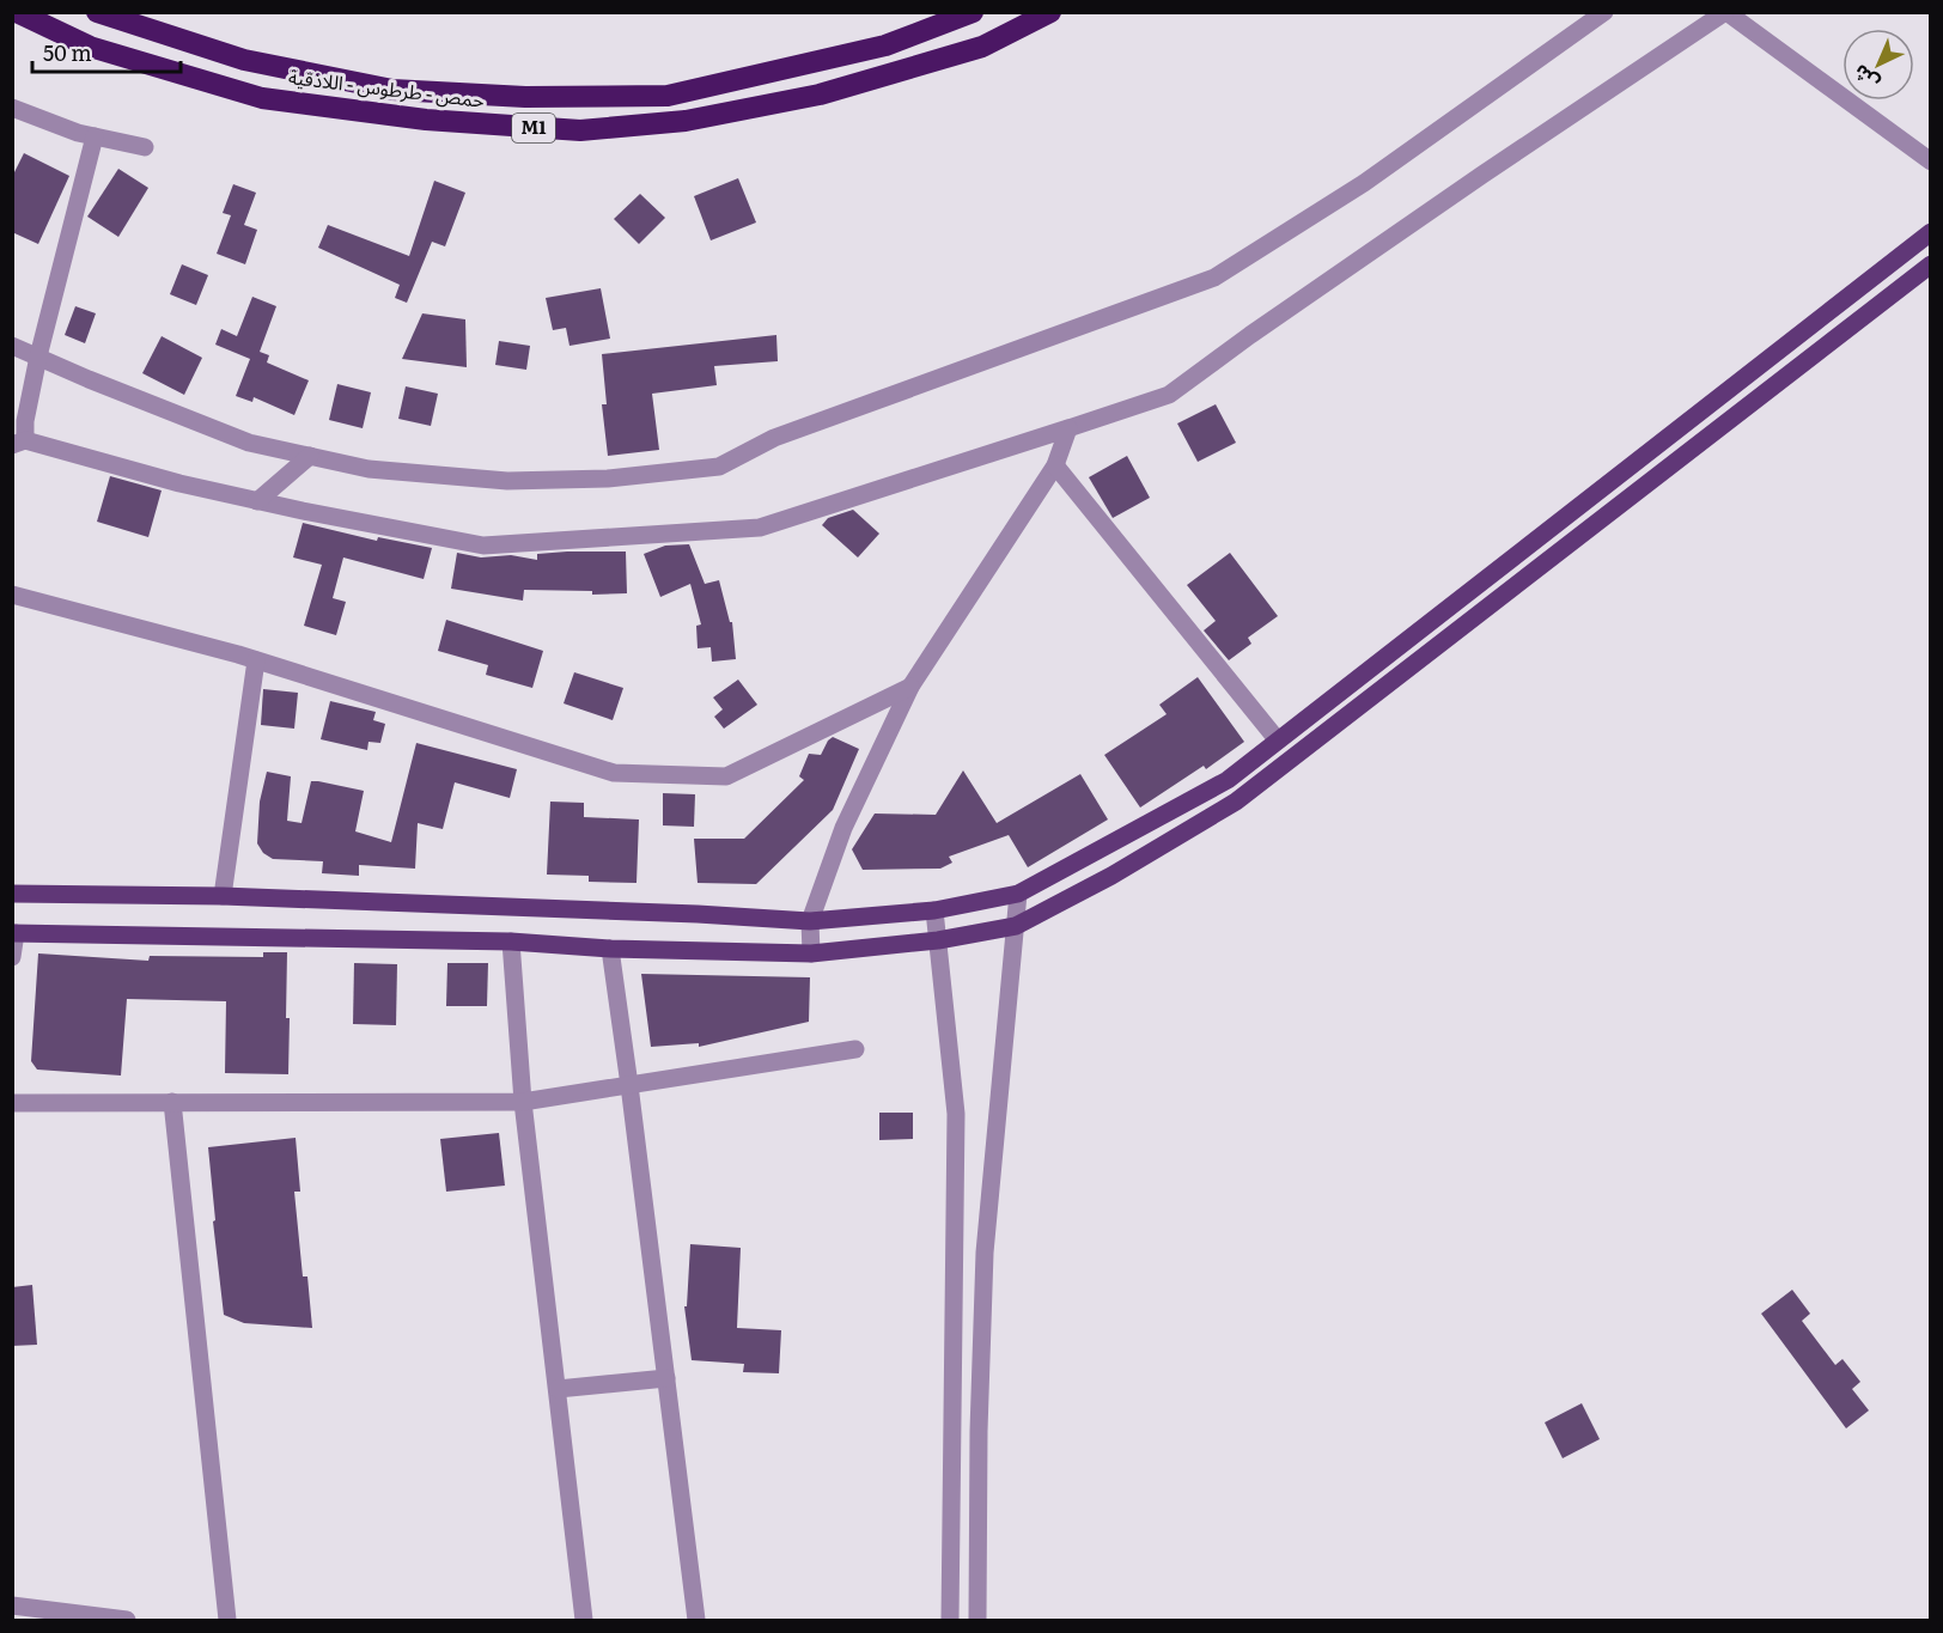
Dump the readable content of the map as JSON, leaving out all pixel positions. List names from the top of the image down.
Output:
{
  "streets": {
    "highway": ["حمص - طرطوس - اللاذقية", "M1"]
  },
  "scale_bar": "50 m",
  "north": "bottom left"
}
